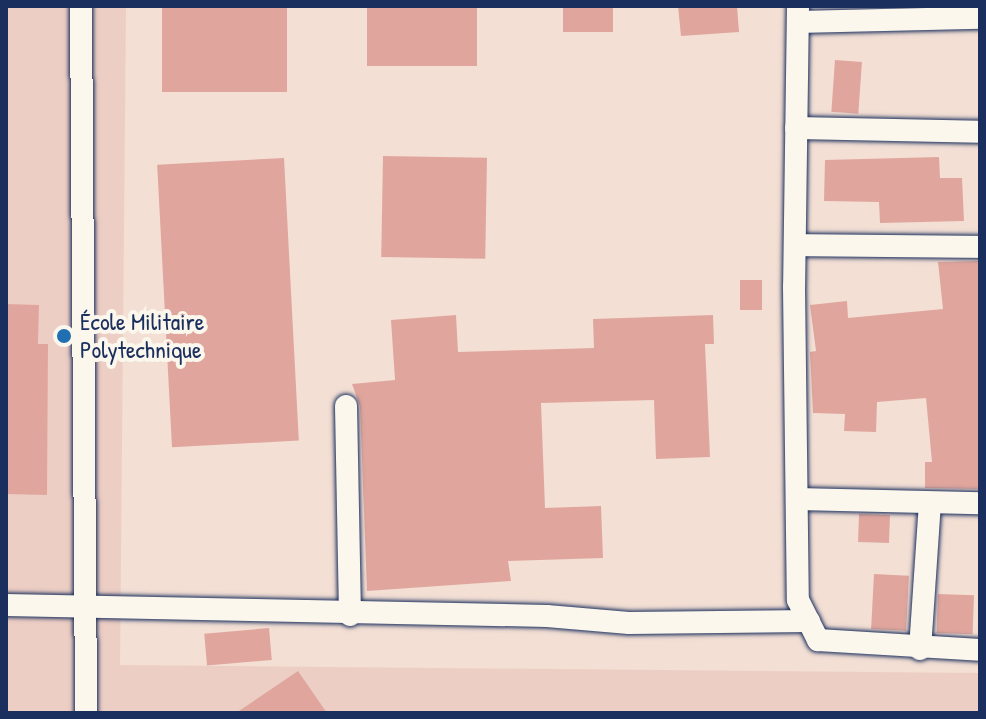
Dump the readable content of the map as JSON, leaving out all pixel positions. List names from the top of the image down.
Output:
{
  "places": ["École Militaire Polytechnique"]
}
